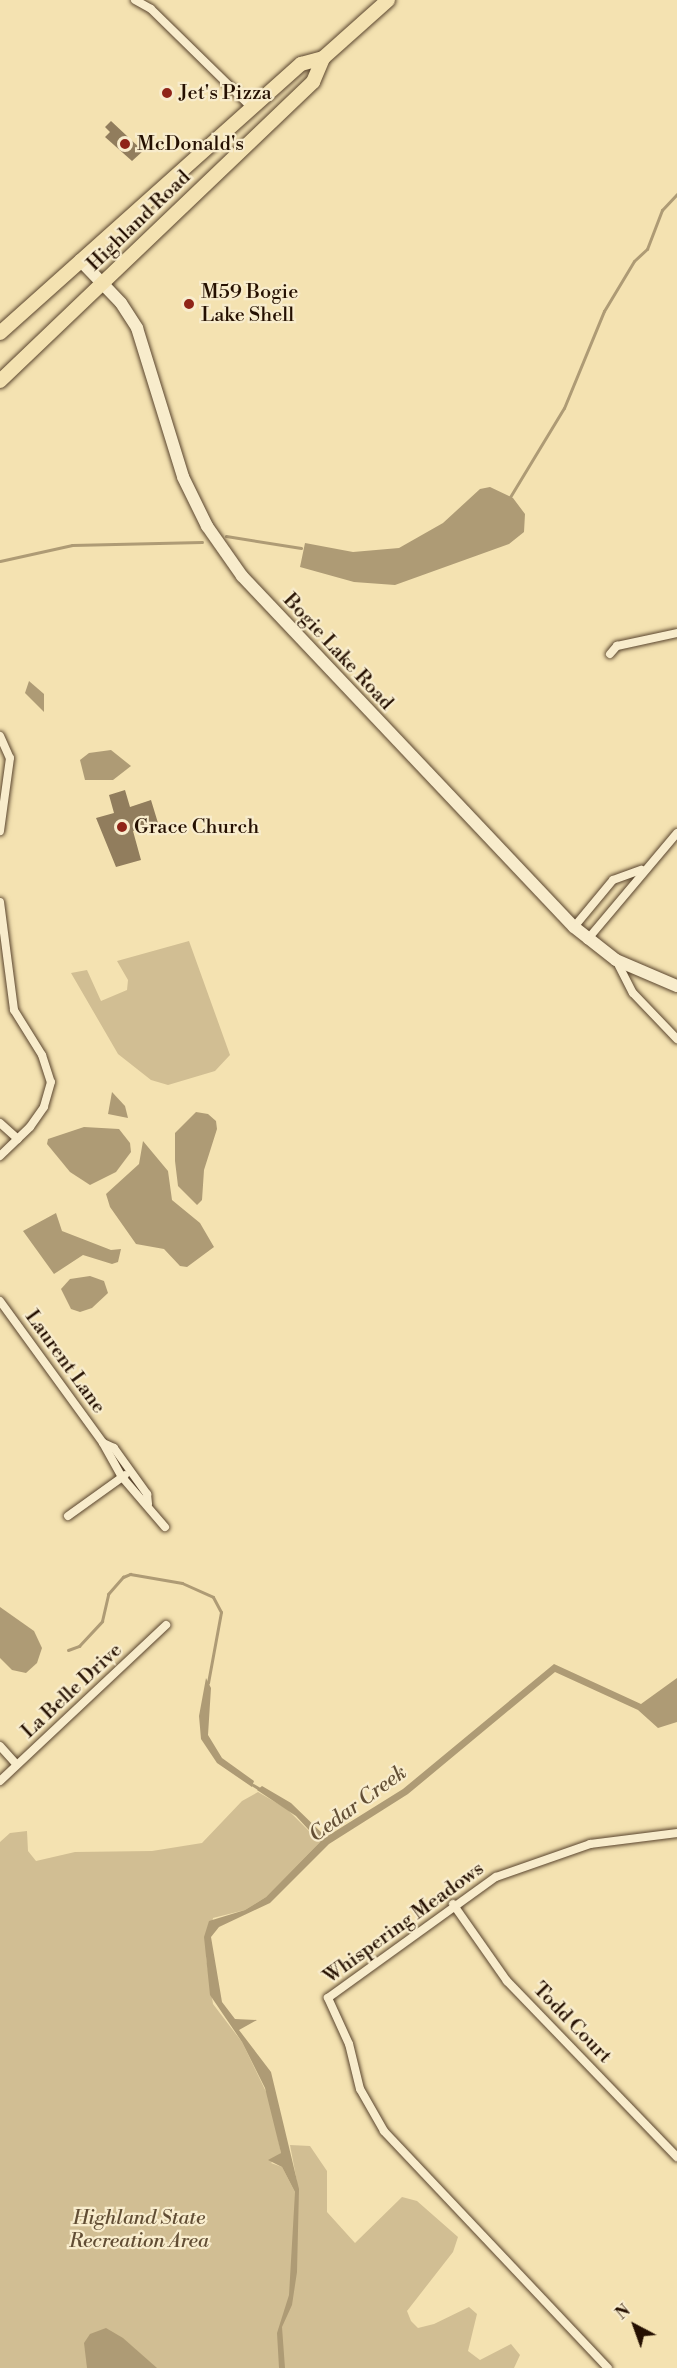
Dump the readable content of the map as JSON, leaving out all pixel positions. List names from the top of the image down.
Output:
{
  "streets": {
    "highway": ["Highland Road"],
    "main road": ["Bogie Lake Road"],
    "street": [
      "Laurent Lane",
      "La Belle Drive",
      "Whispering Meadows",
      "Todd Court"
    ]
  },
  "crossings": [
    ["Highland Road", "Bogie Lake Road"],
    ["Whispering Meadows", "Todd Court"]
  ],
  "water": ["Cedar Creek"],
  "parks": ["Highland State Recreation Area"],
  "places": [
    "Jet's Pizza",
    "McDonald's",
    "M59 Bogie Lake Shell",
    "Grace Church"
  ],
  "north": "top left"
}
